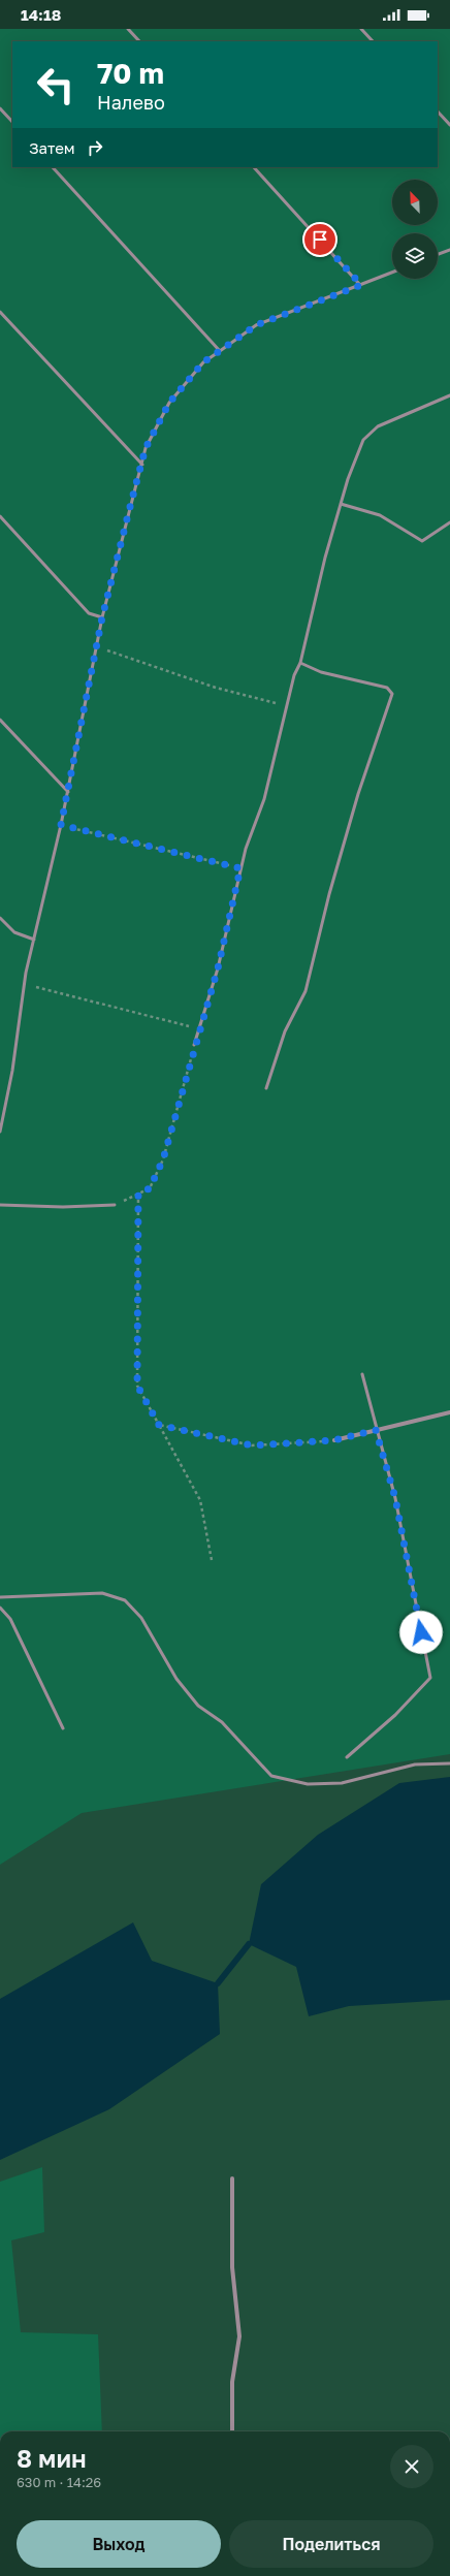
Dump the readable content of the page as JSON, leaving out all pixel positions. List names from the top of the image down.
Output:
{
  "north": "top left",
  "page": {
    "status": "14:18",
    "turn": ["70 m", "Налево"],
    "then": "Затем",
    "heading": ["8 мин", "630 m · 14:26"],
    "buttons": ["Выход", "Поделиться"]
  }
}
